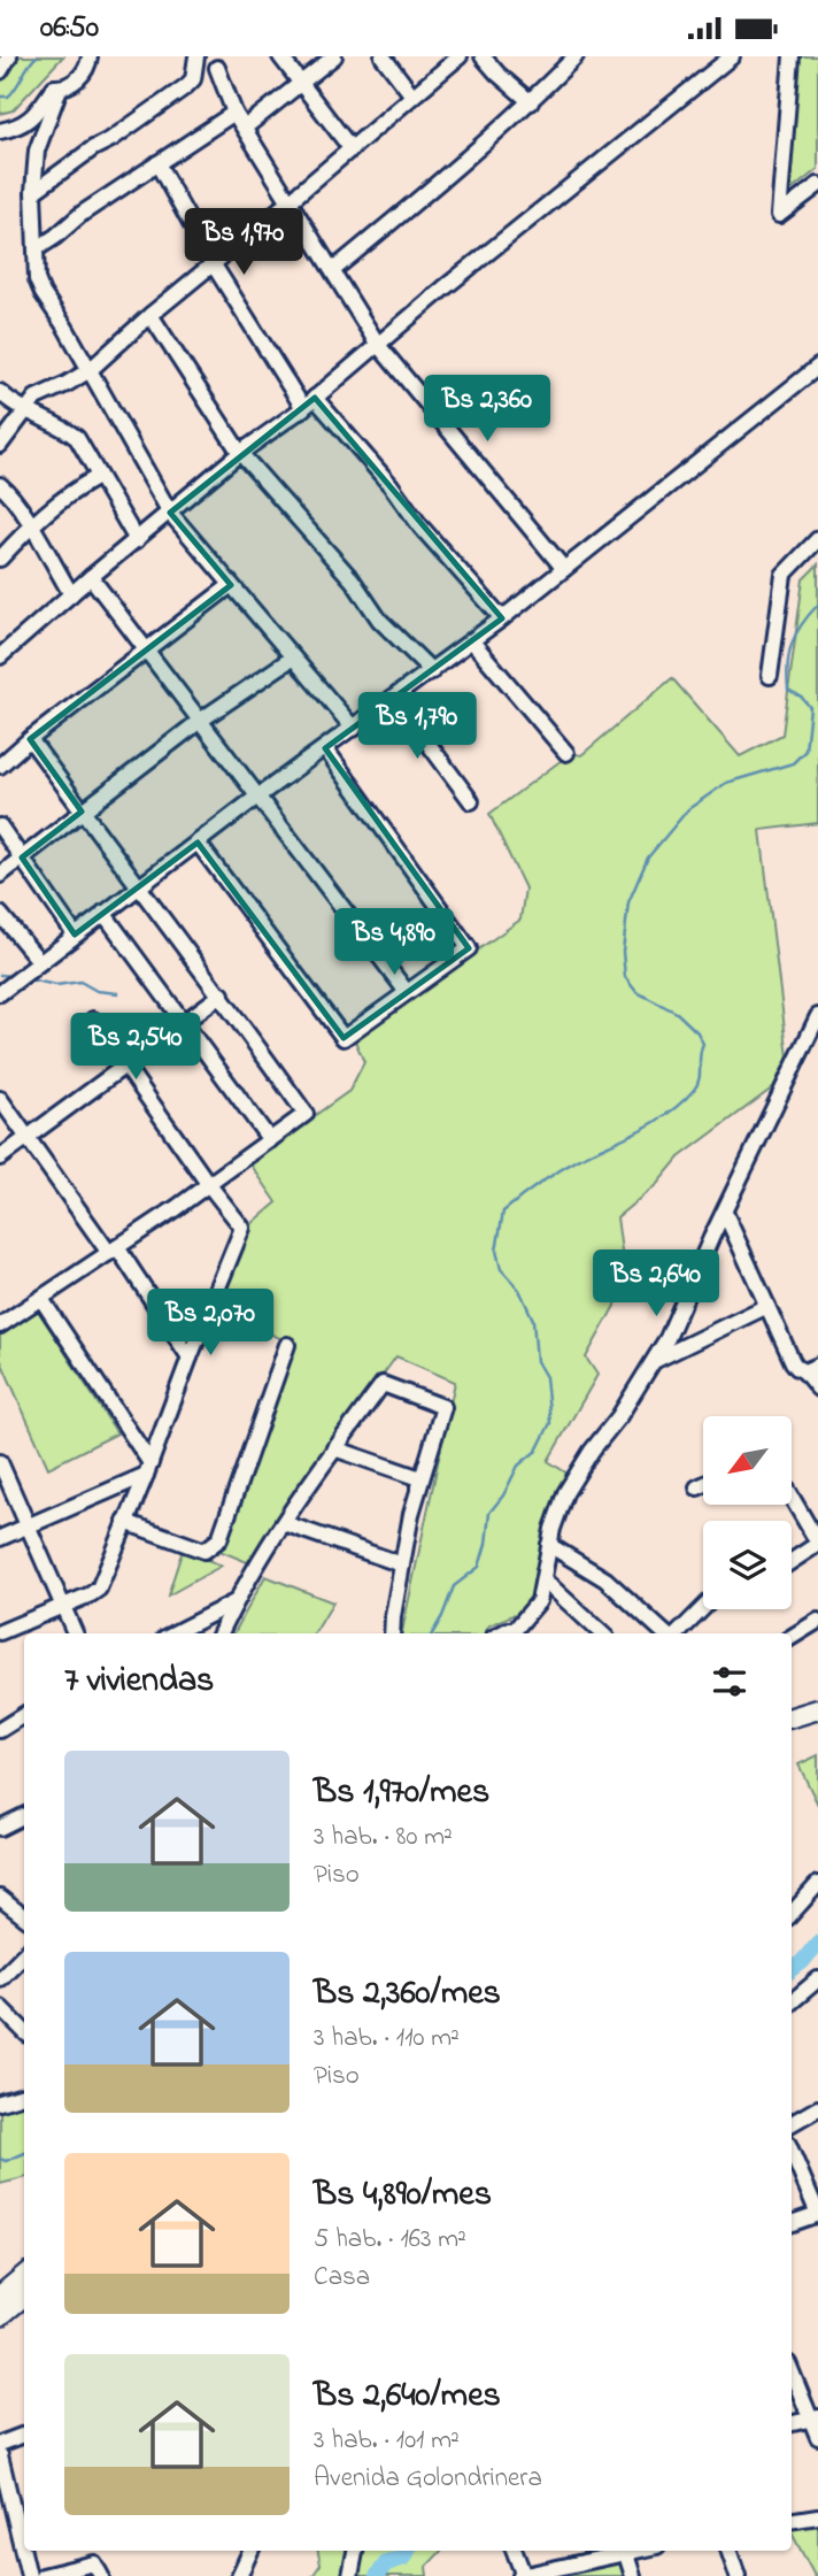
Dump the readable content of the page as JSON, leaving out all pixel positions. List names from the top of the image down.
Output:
{
  "north": "bottom left",
  "page": {
    "status": "06:50",
    "price": [
      "Bs 1,970",
      "Bs 2,360",
      "Bs 1,790",
      "Bs 4,890",
      "Bs 2,540",
      "Bs 2,640",
      "Bs 2,070"
    ],
    "heading": "7 viviendas",
    "list": [
      {
        "name": "Bs 1,970/mes",
        "note": "3 hab. · 80 m² · Piso"
      },
      {
        "name": "Bs 2,360/mes",
        "note": "3 hab. · 110 m² · Piso"
      },
      {
        "name": "Bs 4,890/mes",
        "note": "5 hab. · 163 m² · Casa"
      },
      {
        "name": "Bs 2,640/mes",
        "note": "3 hab. · 101 m² · Avenida Golondrinera"
      }
    ]
  }
}
